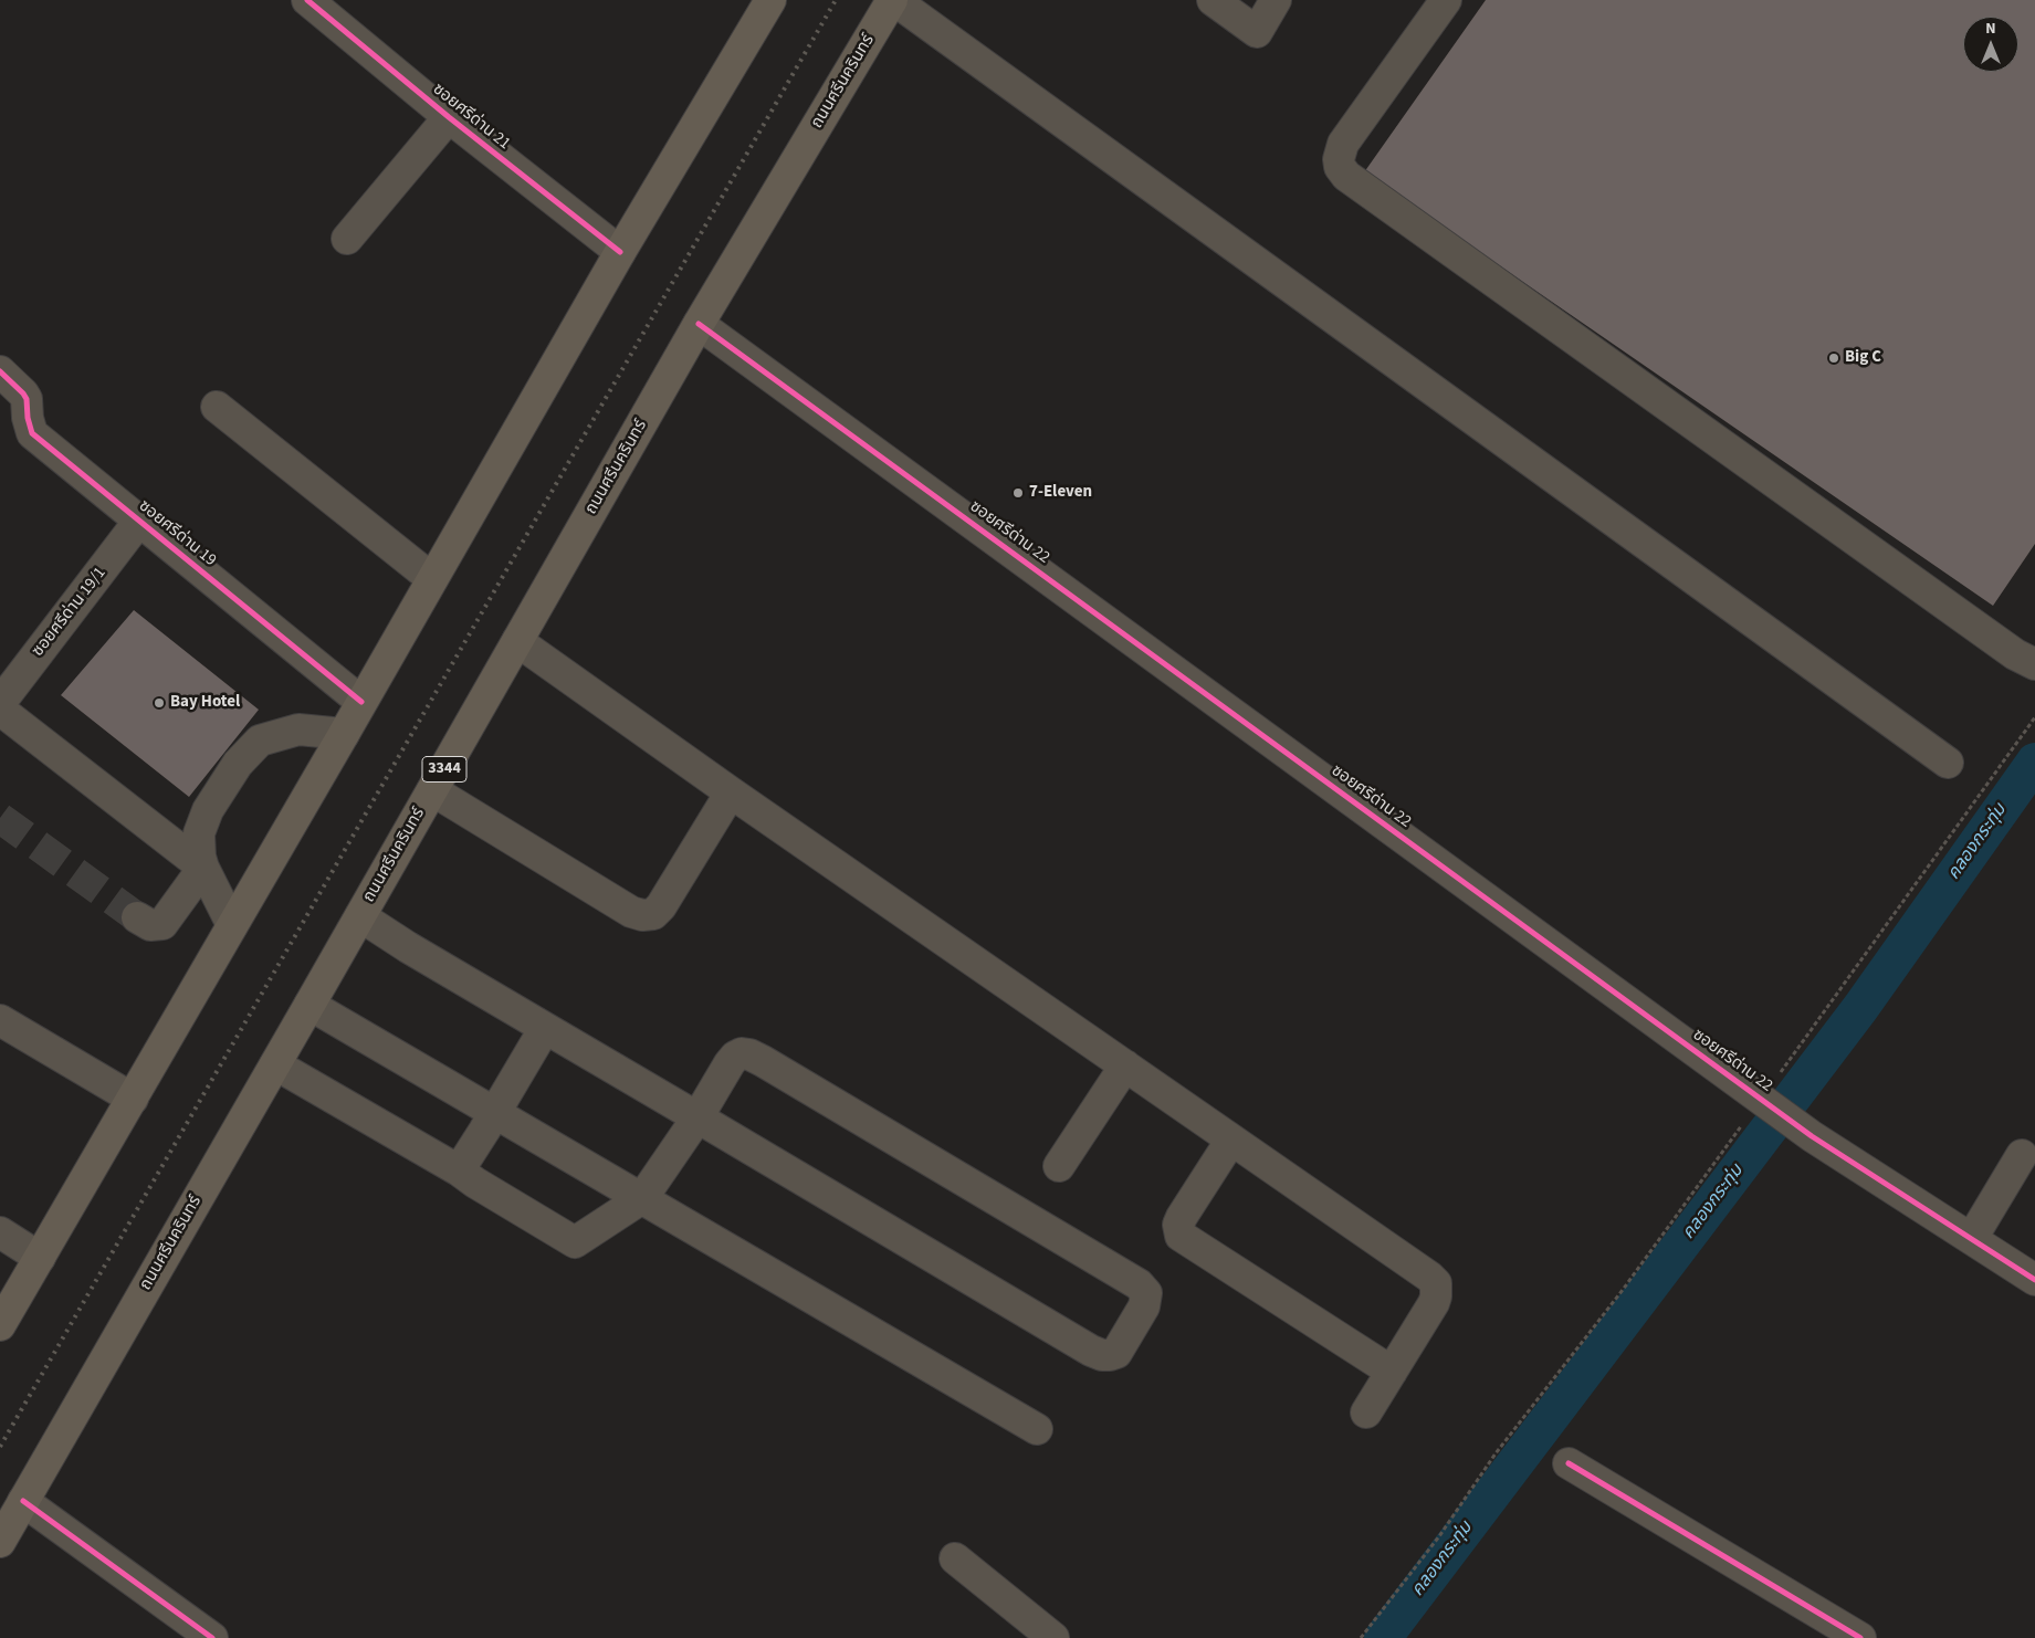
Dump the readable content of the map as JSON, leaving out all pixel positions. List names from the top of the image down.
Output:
{
  "streets": {
    "main road": ["ถนนศรีนครินทร์", "3344"],
    "street": [
      "ซอยศรีด่าน 21",
      "ซอยศรีด่าน 22",
      "ซอยศรีด่าน 19",
      "ซอยศรีด่าน 19/1"
    ]
  },
  "crossings": [
    ["ถนนศรีนครินทร์", "ซอยศรีด่าน 22"],
    ["ซอยศรีด่าน 19", "ซอยศรีด่าน 19/1"]
  ],
  "water": ["คลองกระทุ่ม"],
  "places": ["Big C", "7-Eleven", "Bay Hotel"],
  "north": "top"
}
